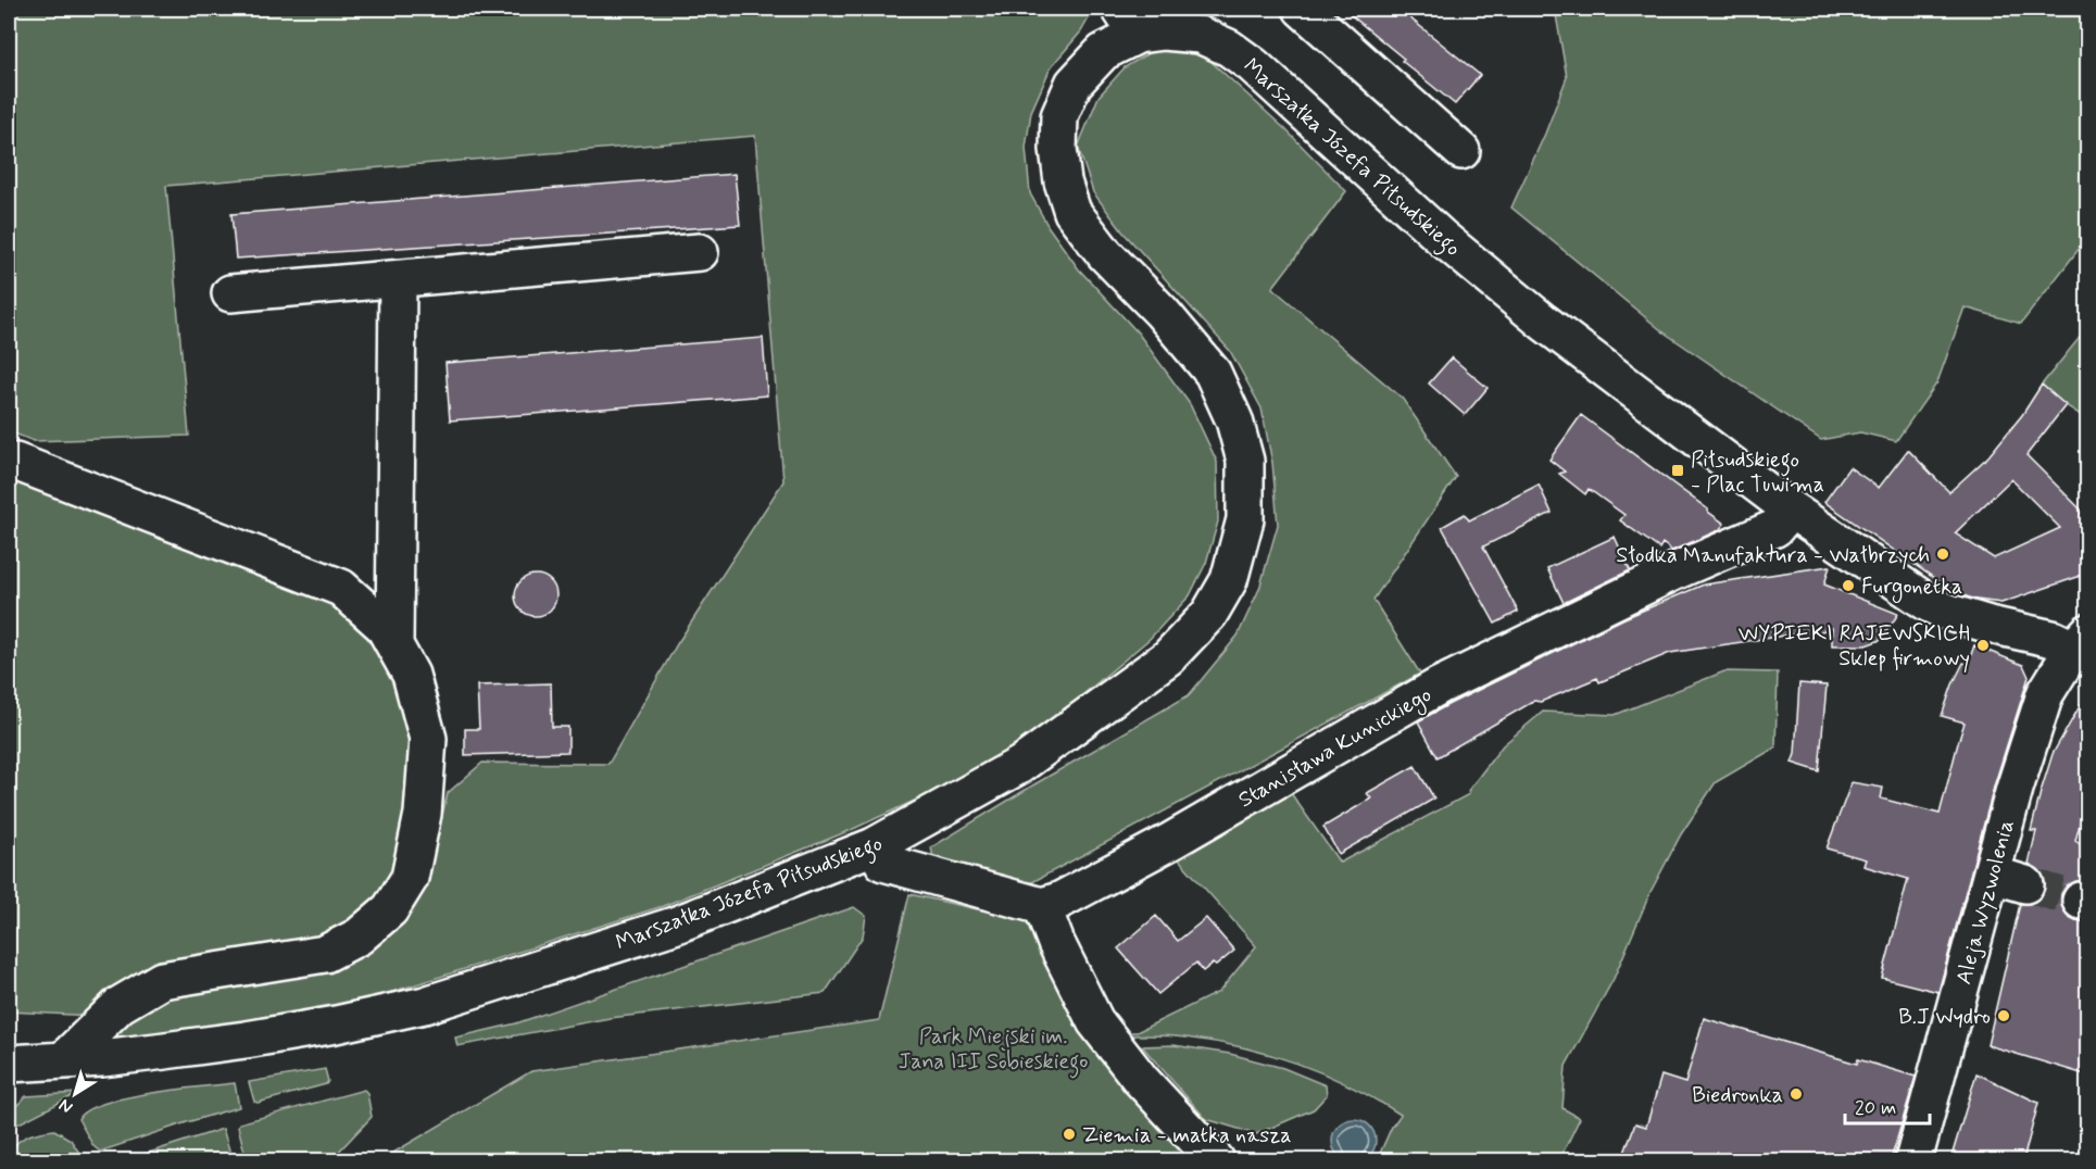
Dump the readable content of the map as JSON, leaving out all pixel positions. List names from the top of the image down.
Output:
{
  "streets": {
    "street": ["Marszałka Józefa Piłsudskiego", "Stanisława Kunickiego", "Aleja Wyzwolenia"]
  },
  "crossings": [
    ["Marszałka Józefa Piłsudskiego", "Stanisława Kunickiego"],
    ["Marszałka Józefa Piłsudskiego", "Aleja Wyzwolenia"]
  ],
  "parks": ["Park Miejski im. Jana III Sobieskiego"],
  "places": {
    "transit": ["Piłsudskiego - Plac Tuwima"],
    "other": [
      "Słodka Manufaktura - Wałbrzych",
      "Furgonetka",
      "WYPIEKI RAJEWSKICH Sklep firmowy",
      "B.J Wydro",
      "Biedronka",
      "Ziemia - matka nasza"
    ]
  },
  "scale_bar": "20 m",
  "north": "bottom left"
}
